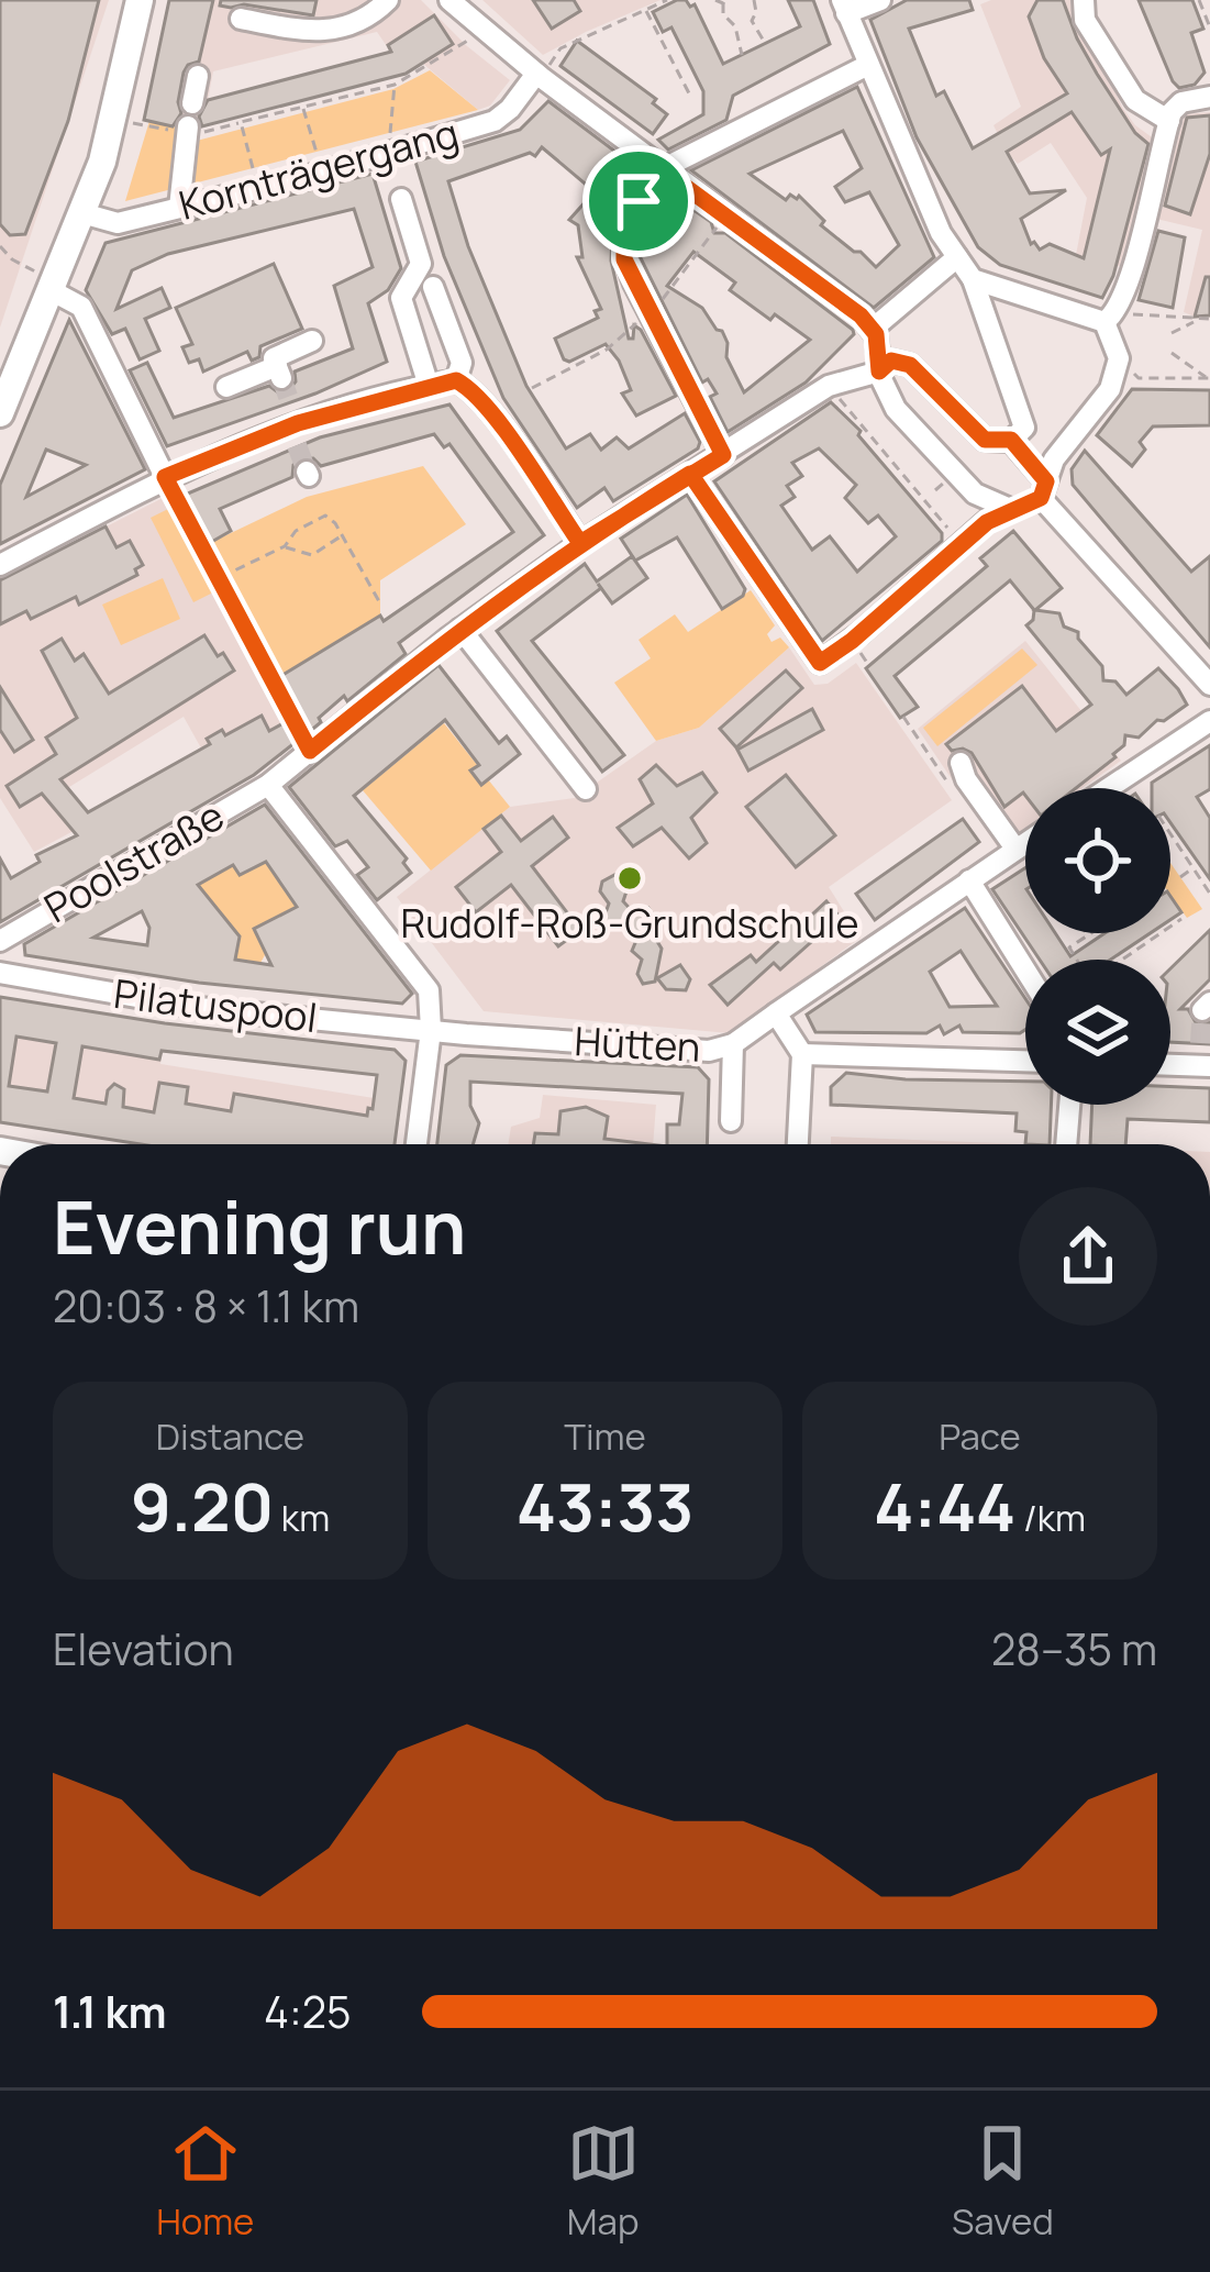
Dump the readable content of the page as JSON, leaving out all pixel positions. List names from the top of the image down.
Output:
{
  "streets": {
    "street": [
      "Kornträgergang",
      "Poolstraße",
      "Pilatuspool",
      "Hütten"
    ]
  },
  "crossings": [
    ["Pilatuspool", "Hütten"]
  ],
  "places": ["Rudolf-Roß-Grundschule"],
  "page": {
    "heading": ["Evening run", "20:03 · 8 × 1.1 km"],
    "stats": [
      ["Distance", "9.20 km"],
      ["Time", "43:33"],
      ["Pace", "4:44 /km"]
    ],
    "chart": ["Elevation", "28–35 m"],
    "list": [
      {
        "name": "1.1 km",
        "note": "4:25"
      }
    ],
    "tabs": ["Home", "Map", "Saved"]
  }
}
